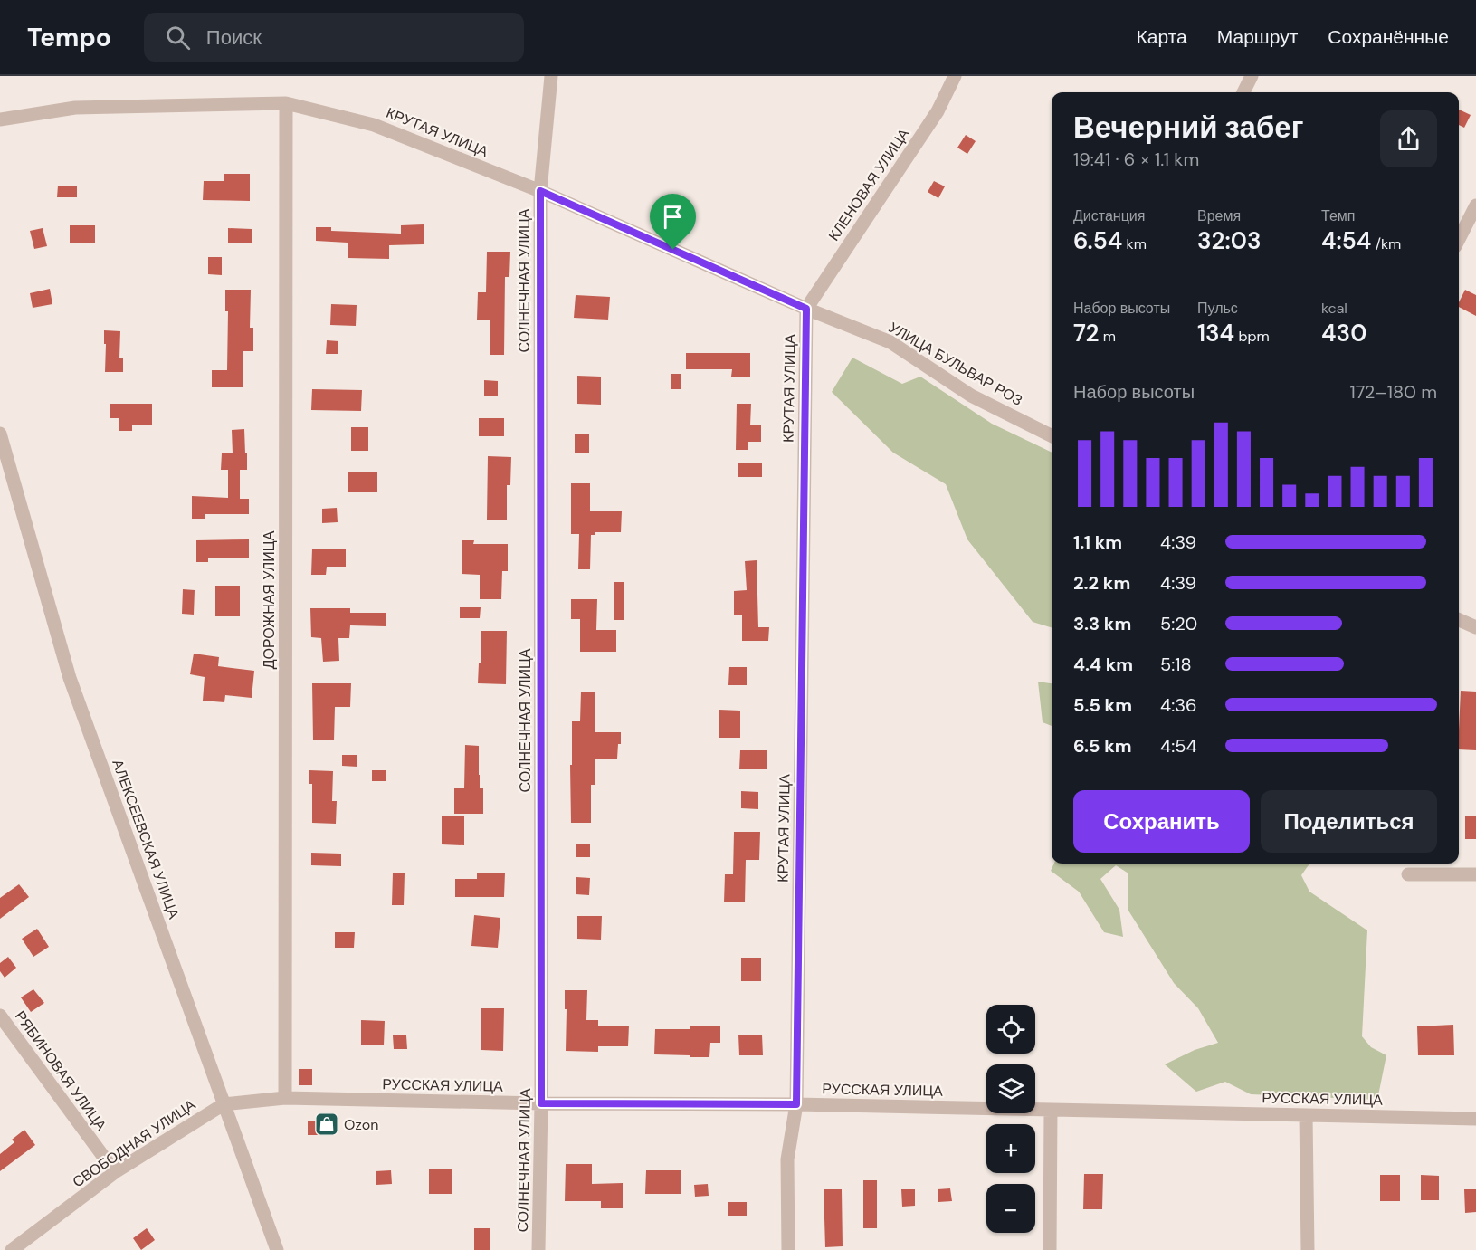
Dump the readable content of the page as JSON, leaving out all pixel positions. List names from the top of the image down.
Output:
{
  "streets": {
    "street": [
      "КРУТАЯ УЛИЦА",
      "КЛЕНОВАЯ УЛИЦА",
      "СОЛНЕЧНАЯ УЛИЦА",
      "УЛИЦА БУЛЬВАР РОЗ",
      "ДОРОЖНАЯ УЛИЦА",
      "АЛЕКСЕЕВСКАЯ УЛИЦА",
      "РЯБИНОВАЯ УЛИЦА",
      "РУССКАЯ УЛИЦА",
      "СВОБОДНАЯ УЛИЦА"
    ]
  },
  "crossings": [
    ["КРУТАЯ УЛИЦА", "КЛЕНОВАЯ УЛИЦА"],
    ["КРУТАЯ УЛИЦА", "СОЛНЕЧНАЯ УЛИЦА"],
    ["КРУТАЯ УЛИЦА", "УЛИЦА БУЛЬВАР РОЗ"],
    ["КРУТАЯ УЛИЦА", "ДОРОЖНАЯ УЛИЦА"],
    ["КРУТАЯ УЛИЦА", "РУССКАЯ УЛИЦА"],
    ["КЛЕНОВАЯ УЛИЦА", "УЛИЦА БУЛЬВАР РОЗ"],
    ["СОЛНЕЧНАЯ УЛИЦА", "РУССКАЯ УЛИЦА"],
    ["ДОРОЖНАЯ УЛИЦА", "РУССКАЯ УЛИЦА"],
    ["АЛЕКСЕЕВСКАЯ УЛИЦА", "РУССКАЯ УЛИЦА"],
    ["АЛЕКСЕЕВСКАЯ УЛИЦА", "СВОБОДНАЯ УЛИЦА"],
    ["РЯБИНОВАЯ УЛИЦА", "СВОБОДНАЯ УЛИЦА"],
    ["РУССКАЯ УЛИЦА", "СВОБОДНАЯ УЛИЦА"]
  ],
  "places": {
    "shop": ["Ozon"]
  },
  "page": {
    "header": "Tempo",
    "search": "Поиск",
    "nav": ["Карта", "Маршрут", "Сохранённые"],
    "heading": ["Вечерний забег", "19:41 · 6 × 1.1 km"],
    "stats": [
      ["Дистанция", "6.54 km"],
      ["Время", "32:03"],
      ["Темп", "4:54 /km"],
      ["Набор высоты", "72 m"],
      ["Пульс", "134 bpm"],
      ["kcal", "430"]
    ],
    "chart": ["Набор высоты", "172–180 m"],
    "list": [
      {
        "name": "1.1 km",
        "note": "4:39"
      },
      {
        "name": "2.2 km",
        "note": "4:39"
      },
      {
        "name": "3.3 km",
        "note": "5:20"
      },
      {
        "name": "4.4 km",
        "note": "5:18"
      },
      {
        "name": "5.5 km",
        "note": "4:36"
      },
      {
        "name": "6.5 km",
        "note": "4:54"
      }
    ],
    "buttons": ["Сохранить", "Поделиться"],
    "map_buttons": ["+", "−"]
  }
}
